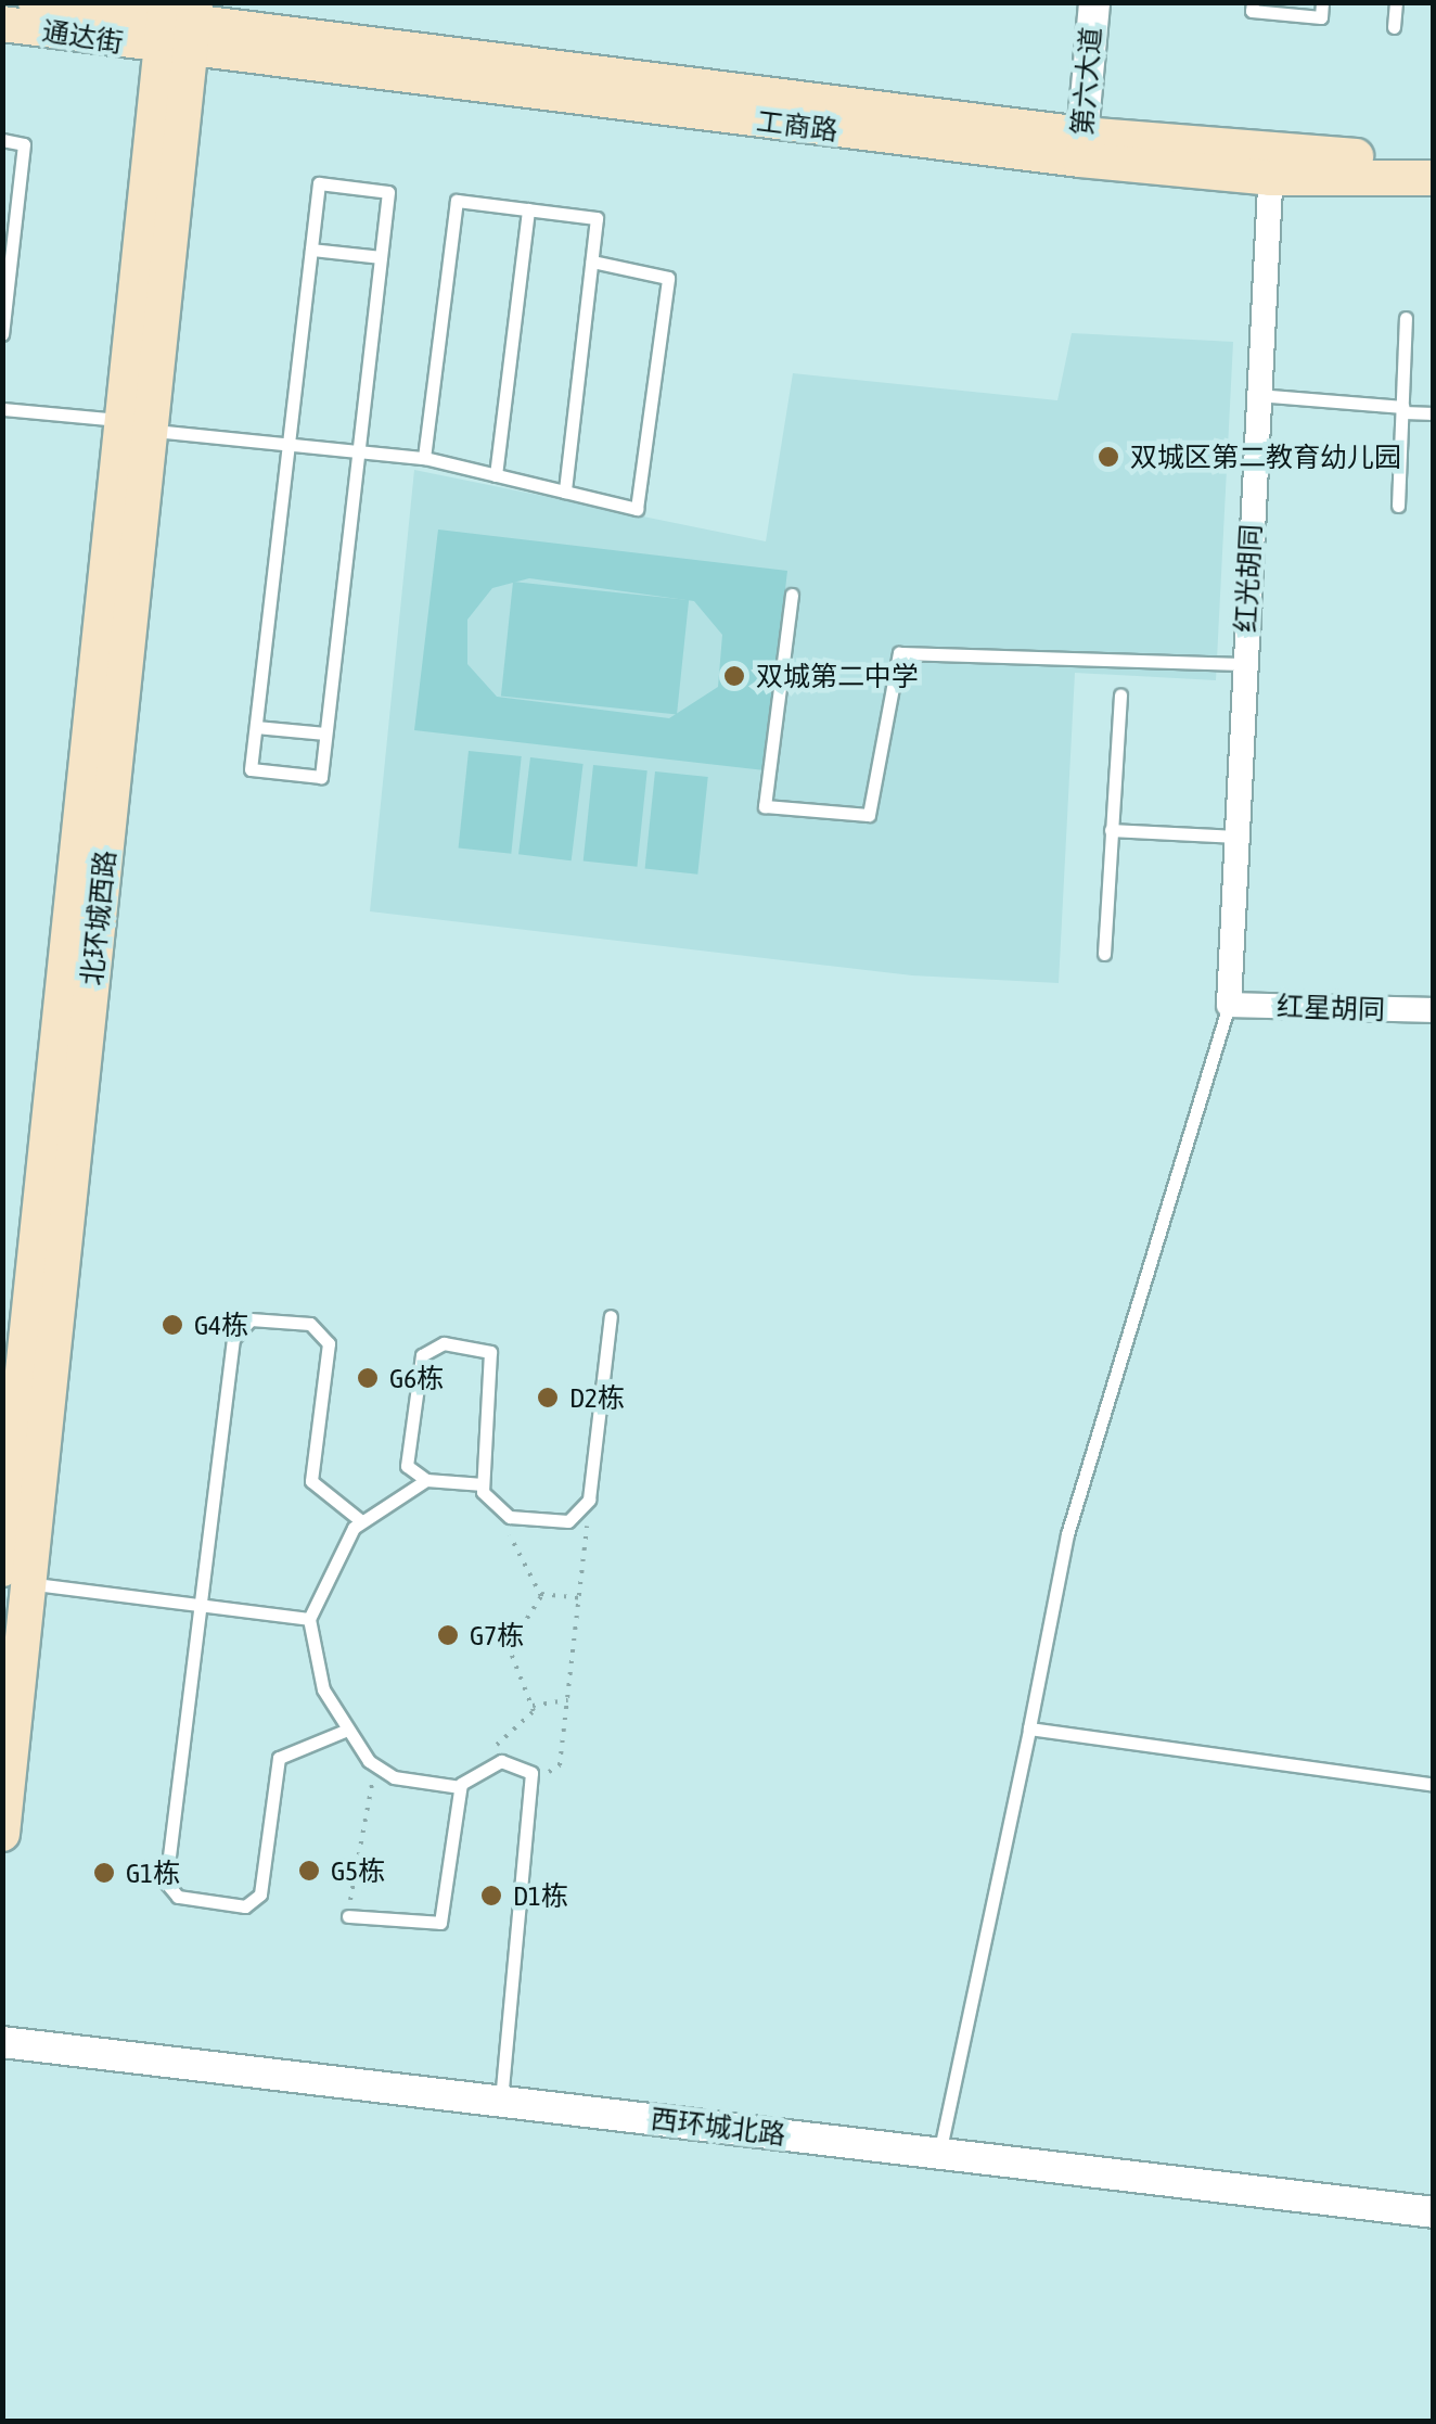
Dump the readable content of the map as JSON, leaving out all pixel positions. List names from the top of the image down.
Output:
{
  "streets": {
    "main road": ["通达街", "工商路", "北环城西路"],
    "street": [
      "第六大道",
      "红光胡同",
      "红星胡同",
      "西环城北路"
    ]
  },
  "crossings": [
    ["通达街", "工商路"],
    ["通达街", "北环城西路"],
    ["第六大道", "工商路"],
    ["工商路", "红光胡同"],
    ["工商路", "北环城西路"],
    ["红光胡同", "红星胡同"]
  ],
  "places": [
    "双城区第二教育幼儿园",
    "双城第二中学",
    "G4栋",
    "G6栋",
    "D2栋",
    "G7栋",
    "G5栋",
    "G1栋",
    "D1栋"
  ]
}
